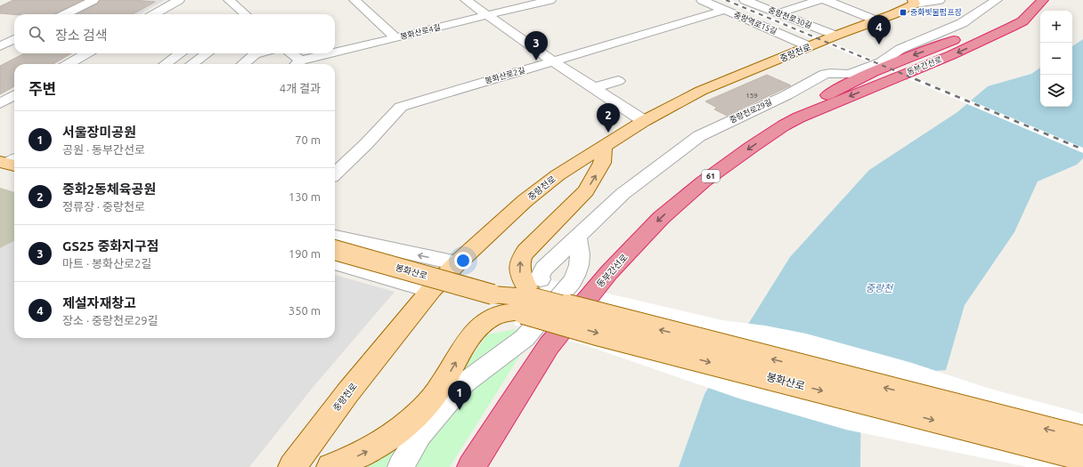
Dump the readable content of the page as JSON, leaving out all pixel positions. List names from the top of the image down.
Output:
{
  "streets": {
    "highway": ["동부간선로", "61"],
    "main road": ["중랑천로", "봉화산로"],
    "street": [
      "중랑천로30길",
      "중랑역로15길",
      "봉화산로4길",
      "봉화산로2길",
      "중랑천로29길"
    ]
  },
  "crossings": [
    ["중랑천로30길", "중랑천로"],
    ["중랑역로15길", "중랑천로"],
    ["중랑역로15길", "봉화산로2길"],
    ["중랑천로29길", "봉화산로"]
  ],
  "one_way": ["동부간선로"],
  "water": ["중랑천"],
  "places": {
    "transit": ["중화빗물펌프장"]
  },
  "house_numbers": ["159"],
  "page": {
    "map_buttons": ["+", "−"],
    "search": "장소 검색",
    "pins": [
      "4",
      "3",
      "2",
      "1"
    ],
    "heading": ["주변", "4개 결과"],
    "list": [
      {
        "mark": "1",
        "name": "서울장미공원",
        "note": "공원 · 동부간선로",
        "value": "70 m"
      },
      {
        "mark": "2",
        "name": "중화2동체육공원",
        "note": "정류장 · 중랑천로",
        "value": "130 m"
      },
      {
        "mark": "3",
        "name": "GS25 중화지구점",
        "note": "마트 · 봉화산로2길",
        "value": "190 m"
      },
      {
        "mark": "4",
        "name": "제설자재창고",
        "note": "장소 · 중랑천로29길",
        "value": "350 m"
      }
    ]
  }
}
